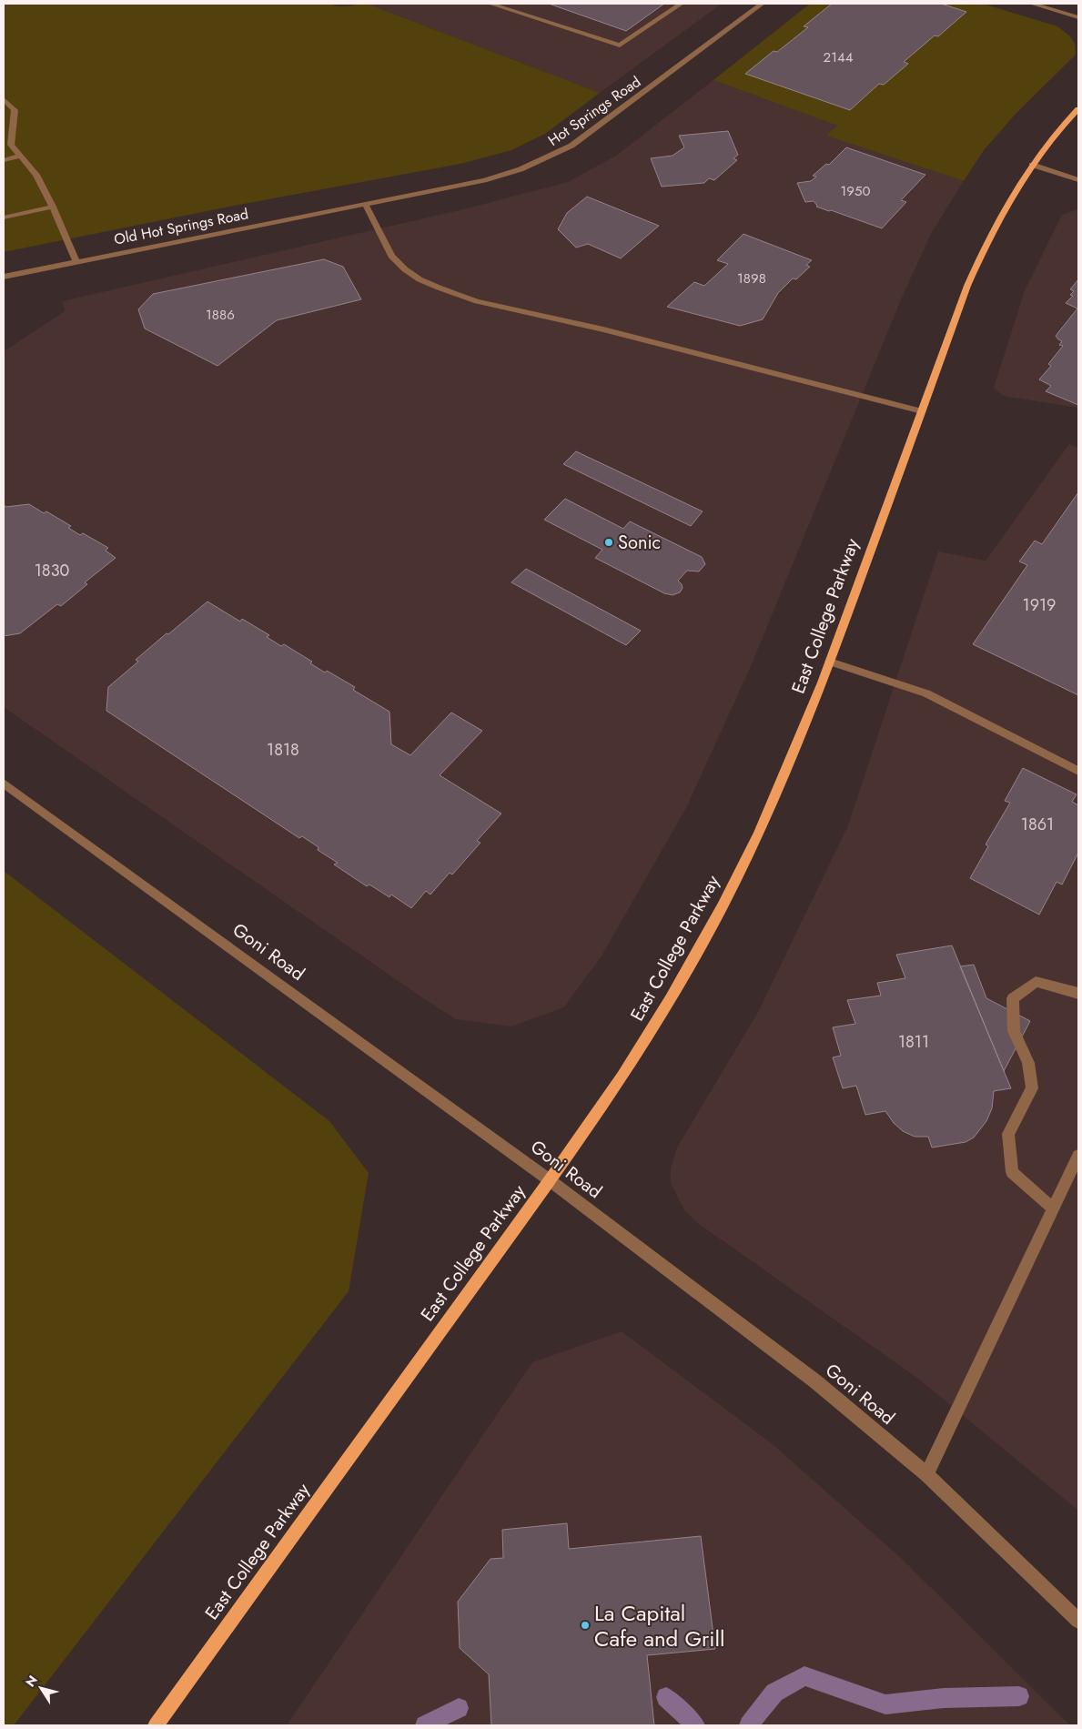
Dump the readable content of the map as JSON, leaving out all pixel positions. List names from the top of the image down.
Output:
{
  "streets": {
    "main road": ["East College Parkway"],
    "street": ["Hot Springs Road", "Old Hot Springs Road", "Goni Road"]
  },
  "crossings": [
    ["Hot Springs Road", "Old Hot Springs Road"],
    ["East College Parkway", "Goni Road"]
  ],
  "places": ["Sonic", "La Capital Cafe and Grill"],
  "house_numbers": [
    "2144",
    "1950",
    "1898",
    "1886",
    "1830",
    "1919",
    "1818",
    "1861",
    "1811"
  ],
  "north": "top left"
}
